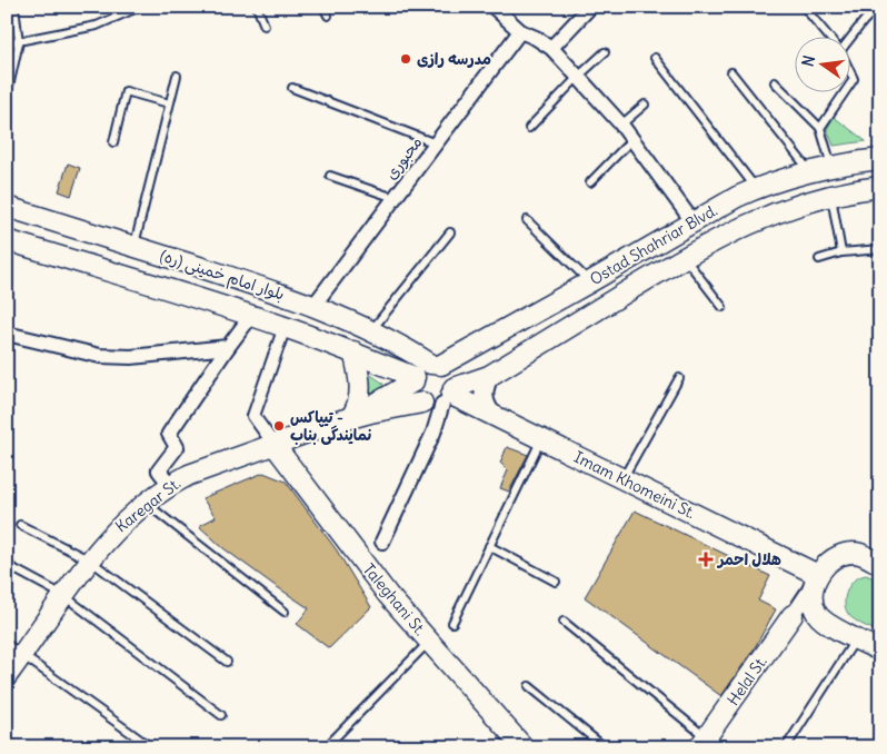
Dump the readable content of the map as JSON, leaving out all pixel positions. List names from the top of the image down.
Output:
{
  "streets": {
    "main road": [
      "Ostad Shahriar Blvd.",
      "بلوار امام خمینی (ره)",
      "Imam Khomeini St.",
      "Karegar St.",
      "Taleghani St.",
      "Helal St."
    ],
    "street": ["محبوری"]
  },
  "crossings": [
    ["محبوری", "بلوار امام خمینی (ره)"],
    ["Ostad Shahriar Blvd.", "بلوار امام خمینی (ره)"],
    ["Ostad Shahriar Blvd.", "Imam Khomeini St."],
    ["بلوار امام خمینی (ره)", "Imam Khomeini St."],
    ["Karegar St.", "Taleghani St."]
  ],
  "places": {
    "other": ["مدرسه رازی", "تیپاکس - نمایندگی بناب"],
    "health": ["هلال احمر"]
  },
  "north": "left"
}
